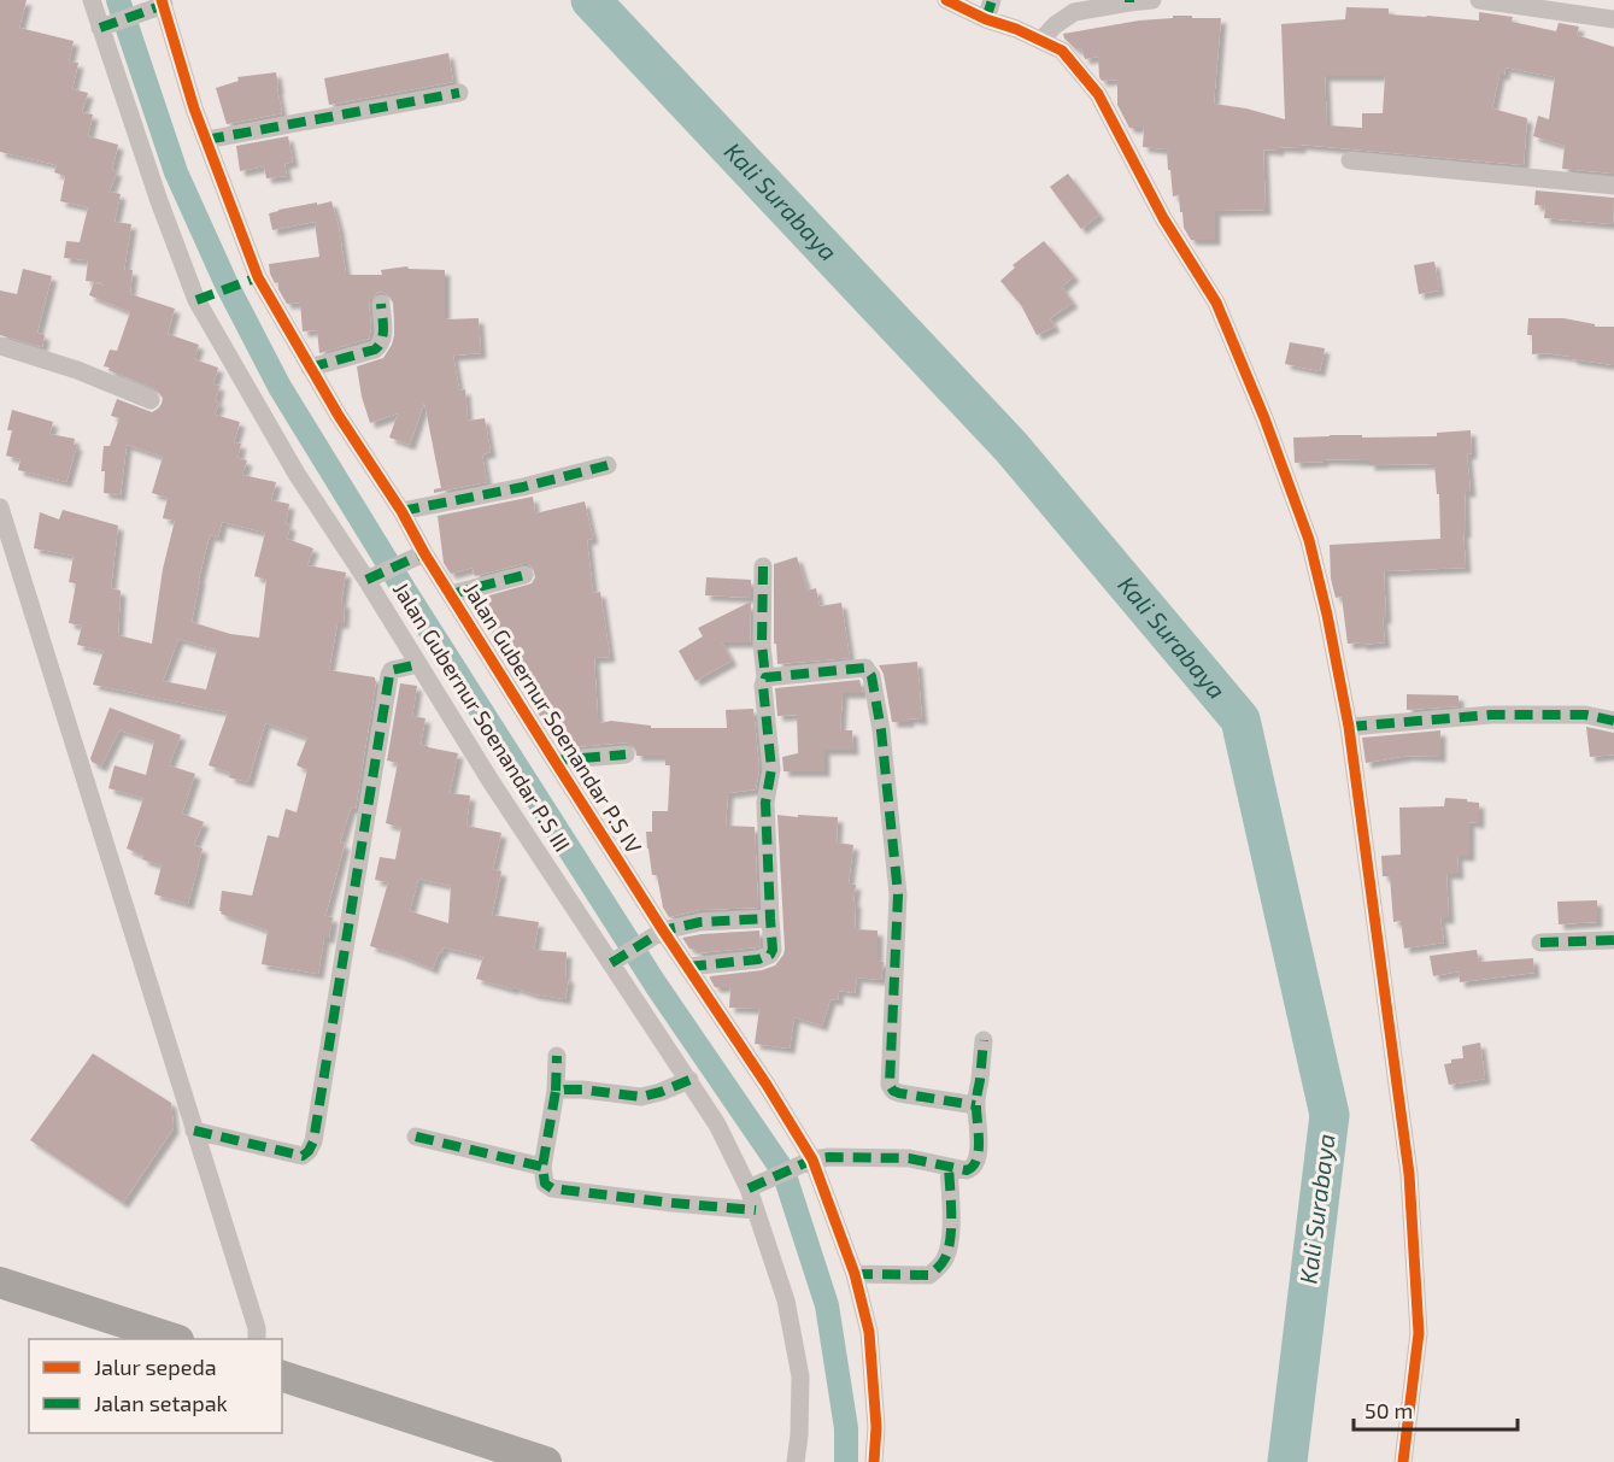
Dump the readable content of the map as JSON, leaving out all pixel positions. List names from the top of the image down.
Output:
{
  "streets": {
    "street": ["Jalan Gubernur Soenandar P.S III", "Jalan Gubernur Soenandar P.S IV"]
  },
  "water": ["Kali Surabaya"],
  "legend": ["Jalur sepeda", "Jalan setapak"],
  "scale_bar": "50 m"
}
